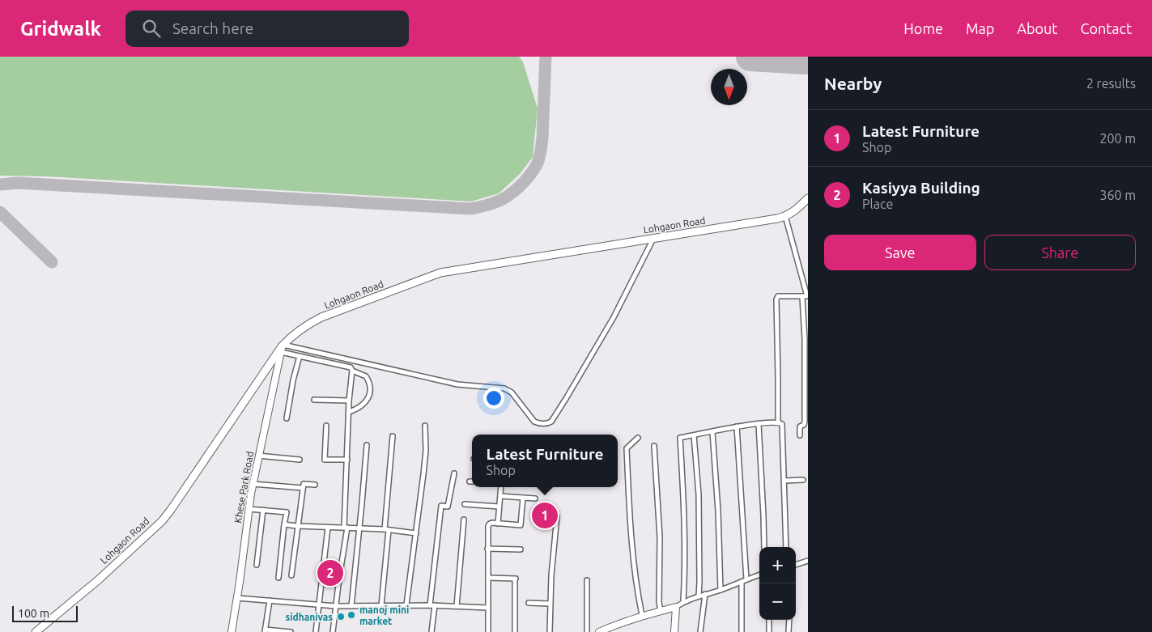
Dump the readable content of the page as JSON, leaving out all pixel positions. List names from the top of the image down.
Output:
{
  "streets": {
    "main road": ["Lohgaon Road"],
    "street": ["Khese Park Road"]
  },
  "crossings": [
    ["Lohgaon Road", "Khese Park Road"]
  ],
  "places": ["manoj mini market", "sidhanivas"],
  "scale_bar": "100 m",
  "north": "bottom",
  "page": {
    "header": "Gridwalk",
    "search": "Search here",
    "nav": [
      "Home",
      "Map",
      "About",
      "Contact"
    ],
    "heading": ["Nearby", "2 results"],
    "list": [
      {
        "mark": "1",
        "name": "Latest Furniture",
        "note": "Shop",
        "value": "200 m"
      },
      {
        "mark": "2",
        "name": "Kasiyya Building",
        "note": "Place",
        "value": "360 m"
      }
    ],
    "buttons": ["Save", "Share"],
    "popup": ["Latest Furniture", "Shop"],
    "pins": ["1", "2"],
    "map_buttons": ["+", "−"],
    "scale": "100 m"
  }
}
